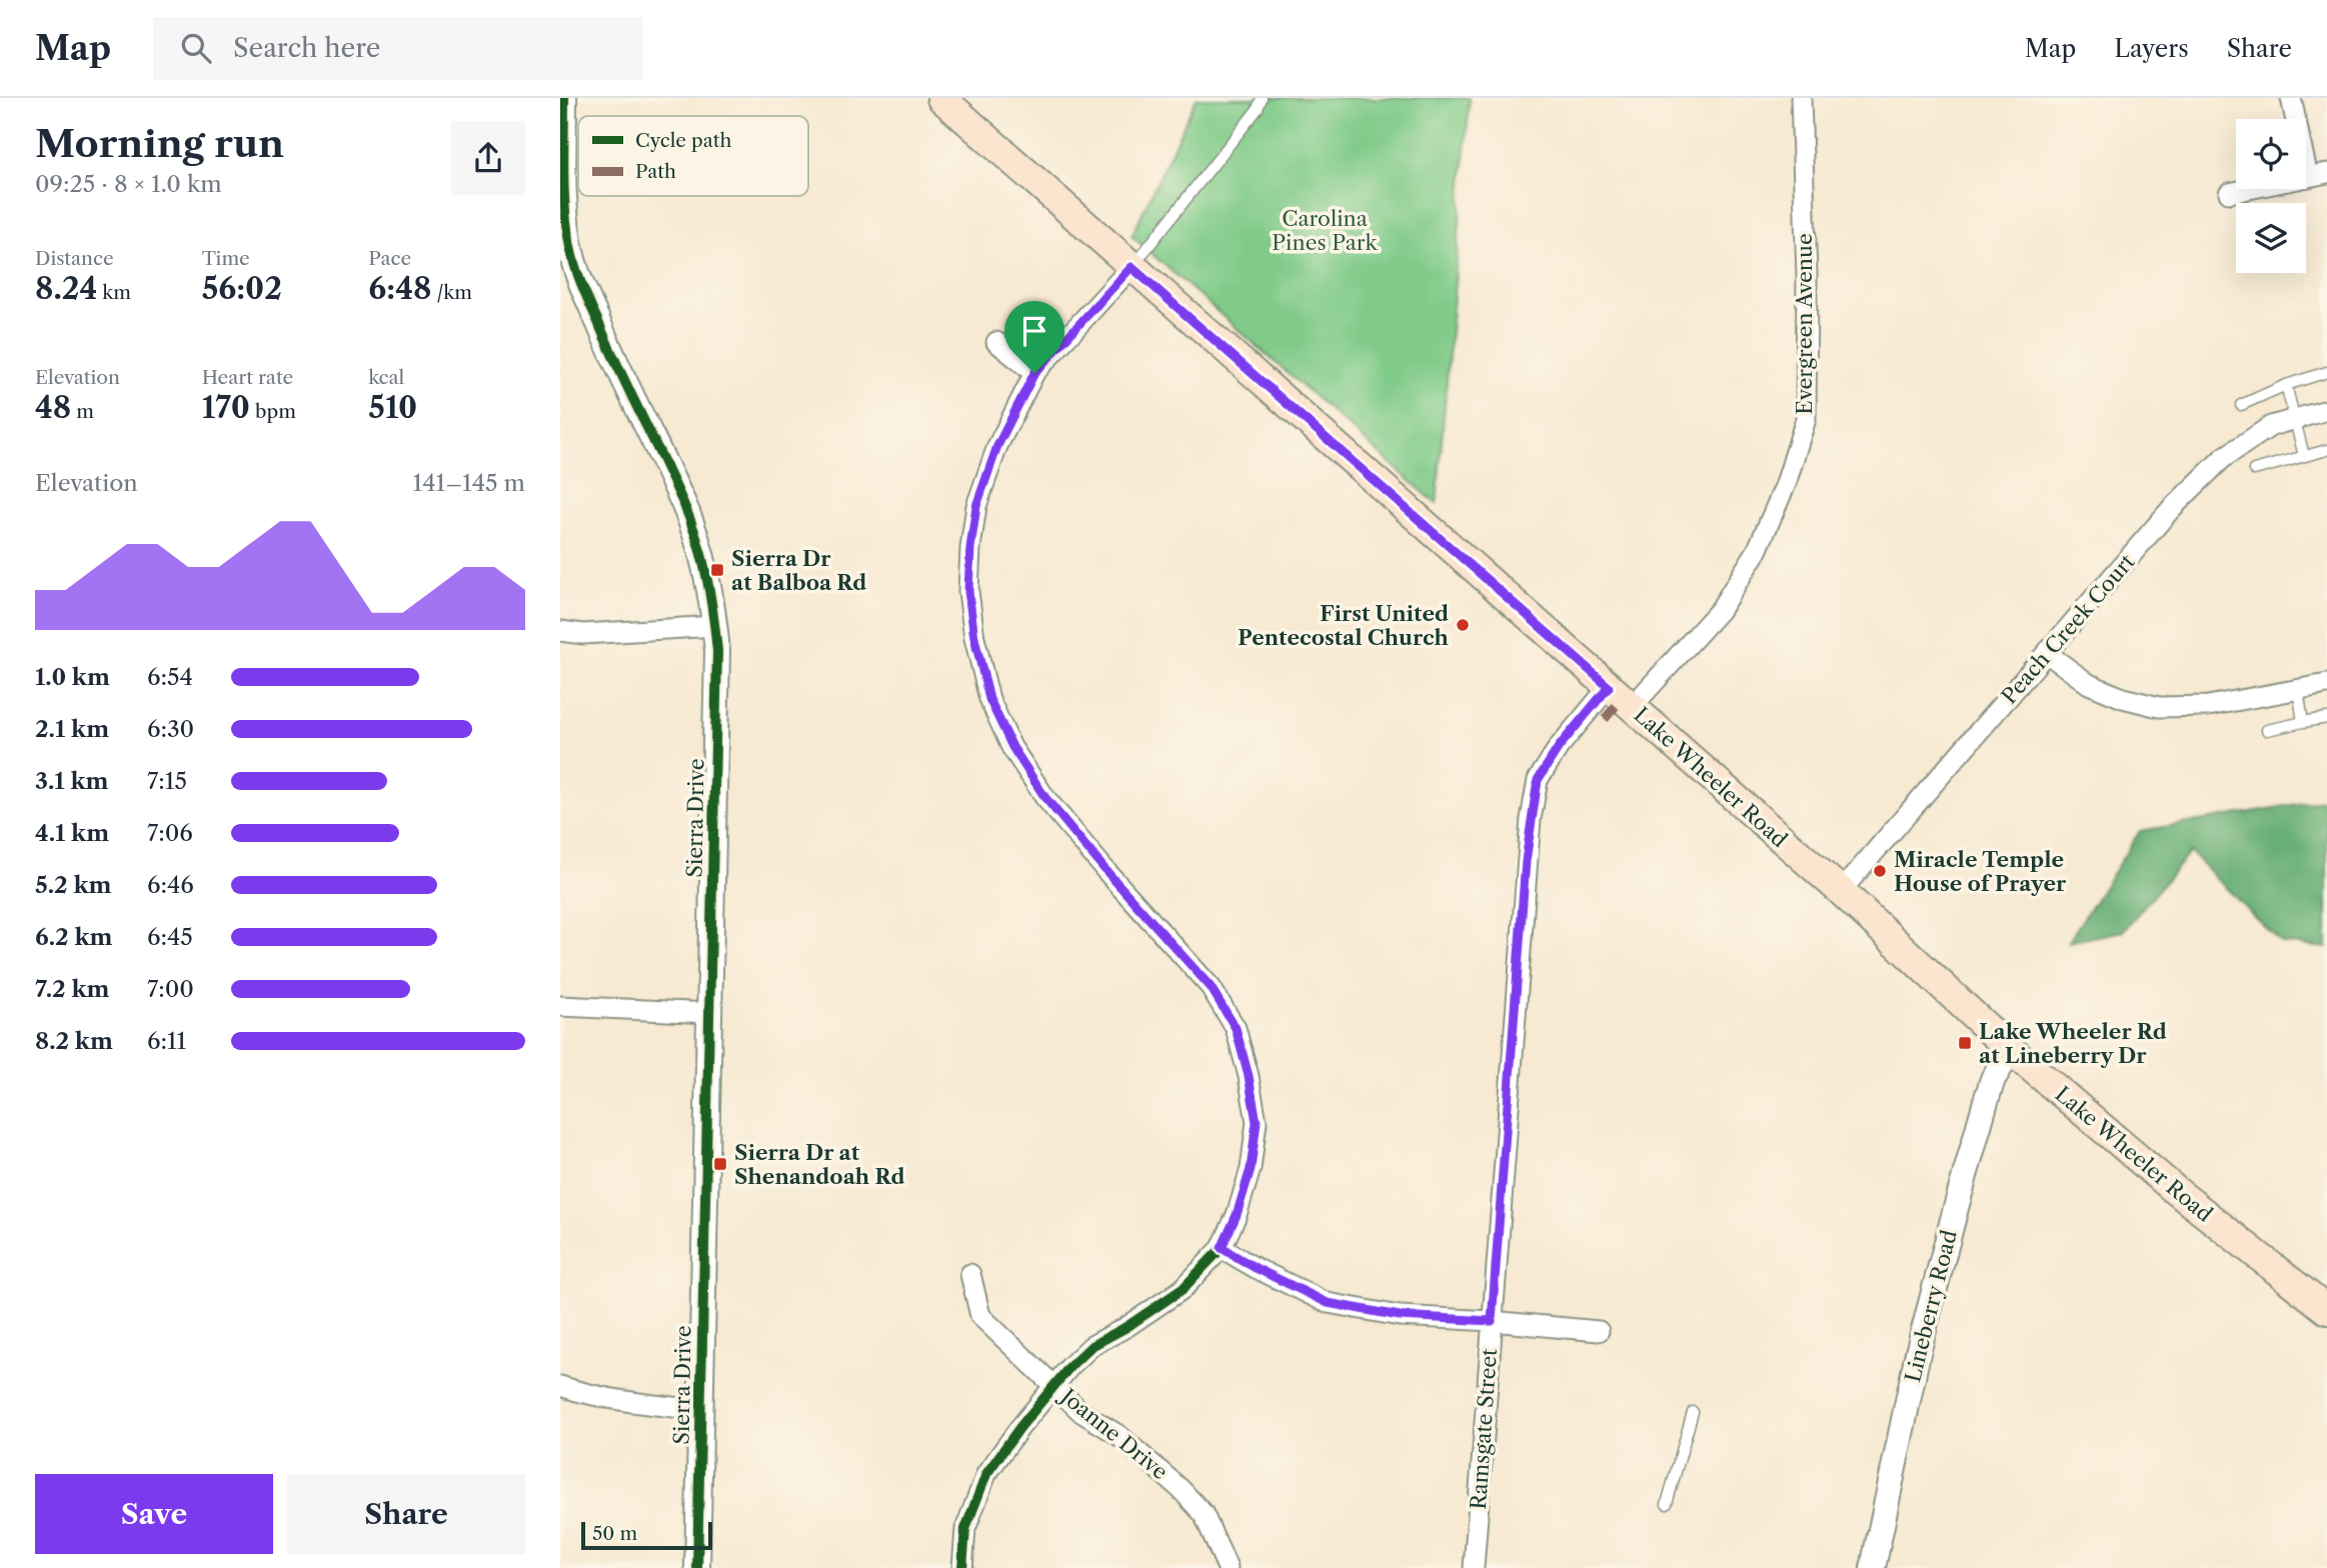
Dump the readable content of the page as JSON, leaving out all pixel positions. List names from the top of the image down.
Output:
{
  "streets": {
    "main road": ["Lake Wheeler Road"],
    "street": [
      "Evergreen Avenue",
      "Peach Creek Court",
      "Sierra Drive",
      "Lineberry Road",
      "Ramsgate Street",
      "Joanne Drive"
    ]
  },
  "crossings": [
    ["Evergreen Avenue", "Lake Wheeler Road"],
    ["Peach Creek Court", "Lake Wheeler Road"],
    ["Lake Wheeler Road", "Lineberry Road"],
    ["Lake Wheeler Road", "Ramsgate Street"]
  ],
  "parks": ["Carolina Pines Park"],
  "places": {
    "transit": ["Sierra Dr at Balboa Rd", "Lake Wheeler Rd at Lineberry Dr", "Sierra Dr at Shenandoah Rd"],
    "other": ["First United Pentecostal Church", "Miracle Temple House of Prayer"]
  },
  "legend": ["Cycle path", "Path"],
  "scale_bar": "50 m",
  "page": {
    "header": "Map",
    "search": "Search here",
    "nav": ["Map", "Layers", "Share"],
    "heading": ["Morning run", "09:25 · 8 × 1.0 km"],
    "stats": [
      ["Distance", "8.24 km"],
      ["Time", "56:02"],
      ["Pace", "6:48 /km"],
      ["Elevation", "48 m"],
      ["Heart rate", "170 bpm"],
      ["kcal", "510"]
    ],
    "chart": ["Elevation", "141–145 m"],
    "list": [
      {
        "name": "1.0 km",
        "note": "6:54"
      },
      {
        "name": "2.1 km",
        "note": "6:30"
      },
      {
        "name": "3.1 km",
        "note": "7:15"
      },
      {
        "name": "4.1 km",
        "note": "7:06"
      },
      {
        "name": "5.2 km",
        "note": "6:46"
      },
      {
        "name": "6.2 km",
        "note": "6:45"
      },
      {
        "name": "7.2 km",
        "note": "7:00"
      },
      {
        "name": "8.2 km",
        "note": "6:11"
      }
    ],
    "buttons": ["Save", "Share"],
    "scale": "50 m"
  }
}
